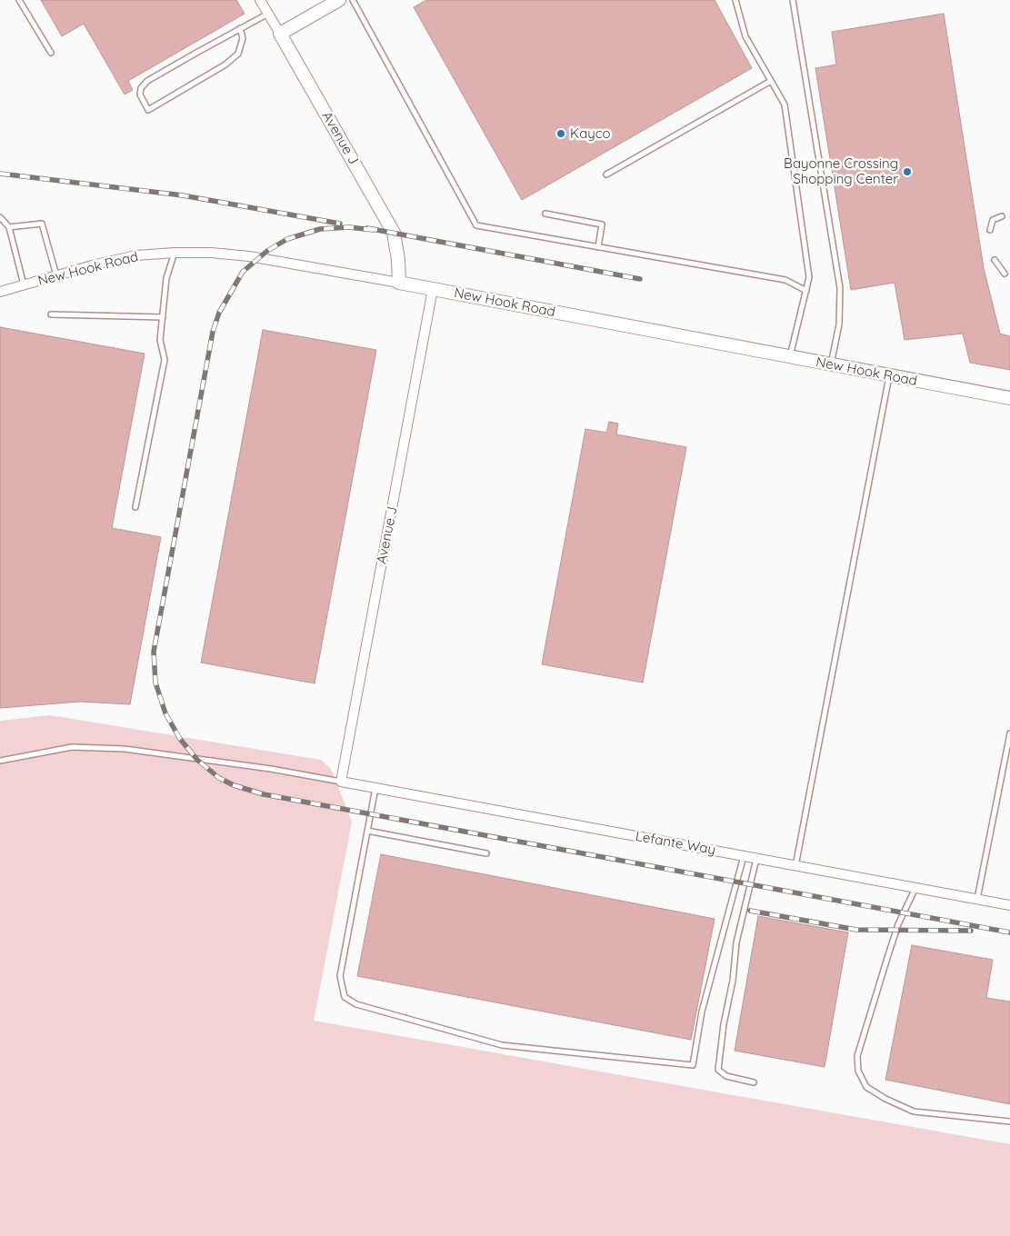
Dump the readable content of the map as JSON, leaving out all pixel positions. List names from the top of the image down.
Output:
{
  "streets": {
    "street": ["Avenue J", "New Hook Road", "Lefante Way"]
  },
  "crossings": [
    ["Avenue J", "New Hook Road"],
    ["Avenue J", "Lefante Way"]
  ],
  "places": ["Kayco", "Bayonne Crossing Shopping Center"]
}
